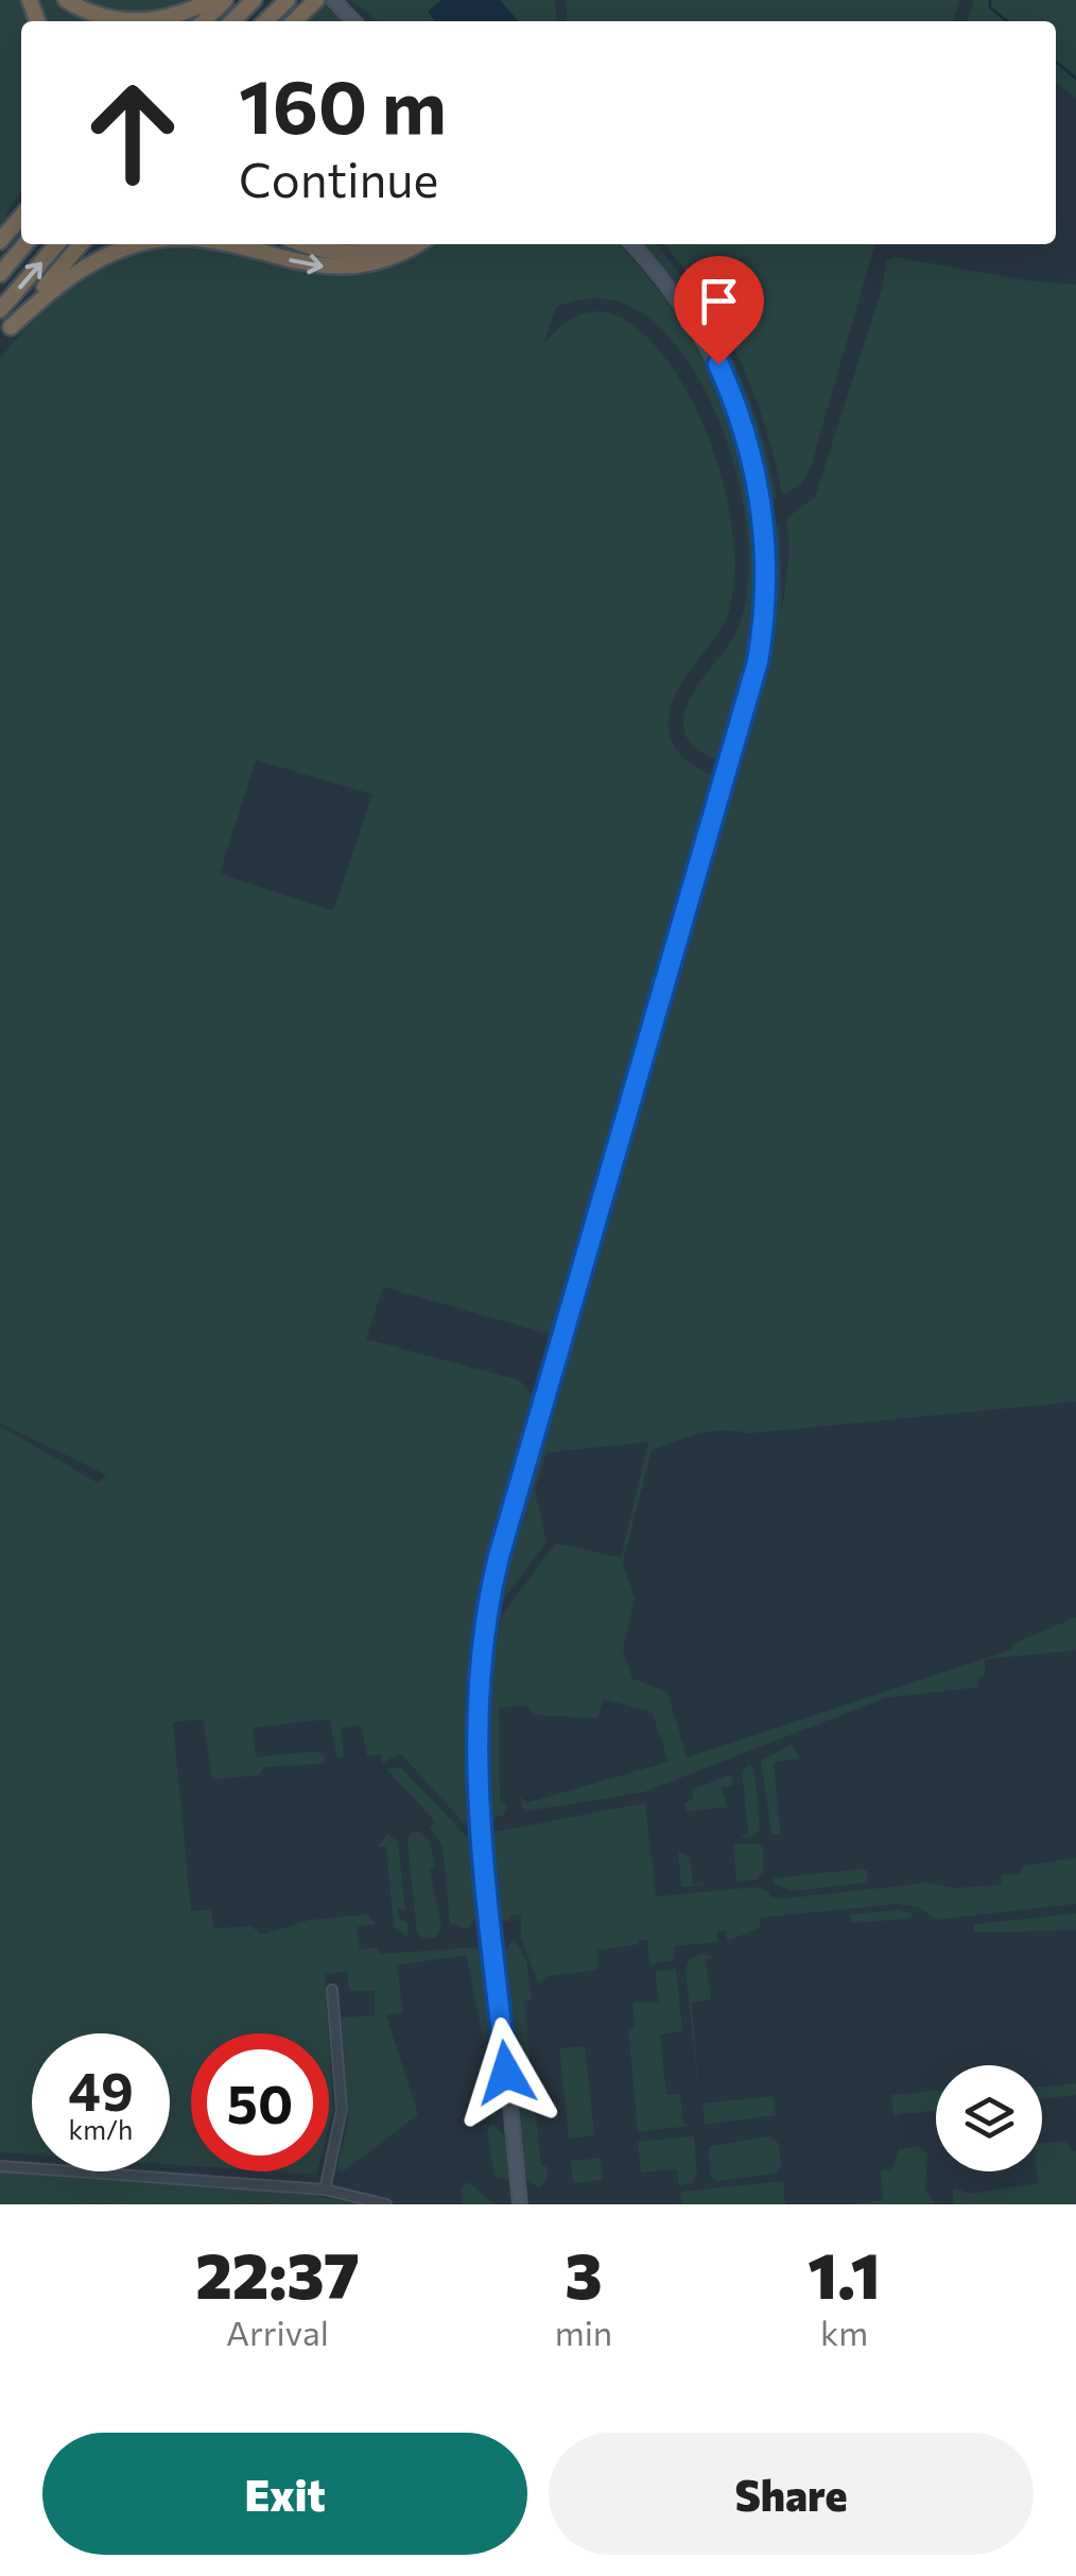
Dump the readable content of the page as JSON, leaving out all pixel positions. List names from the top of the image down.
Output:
{
  "page": {
    "turn": ["160 m", "Continue"],
    "speed": "49 km/h",
    "limit": "50",
    "eta": [
      "22:37",
      "Arrival",
      "3",
      "min",
      "1.1",
      "km"
    ],
    "buttons": ["Exit", "Share"]
  }
}
